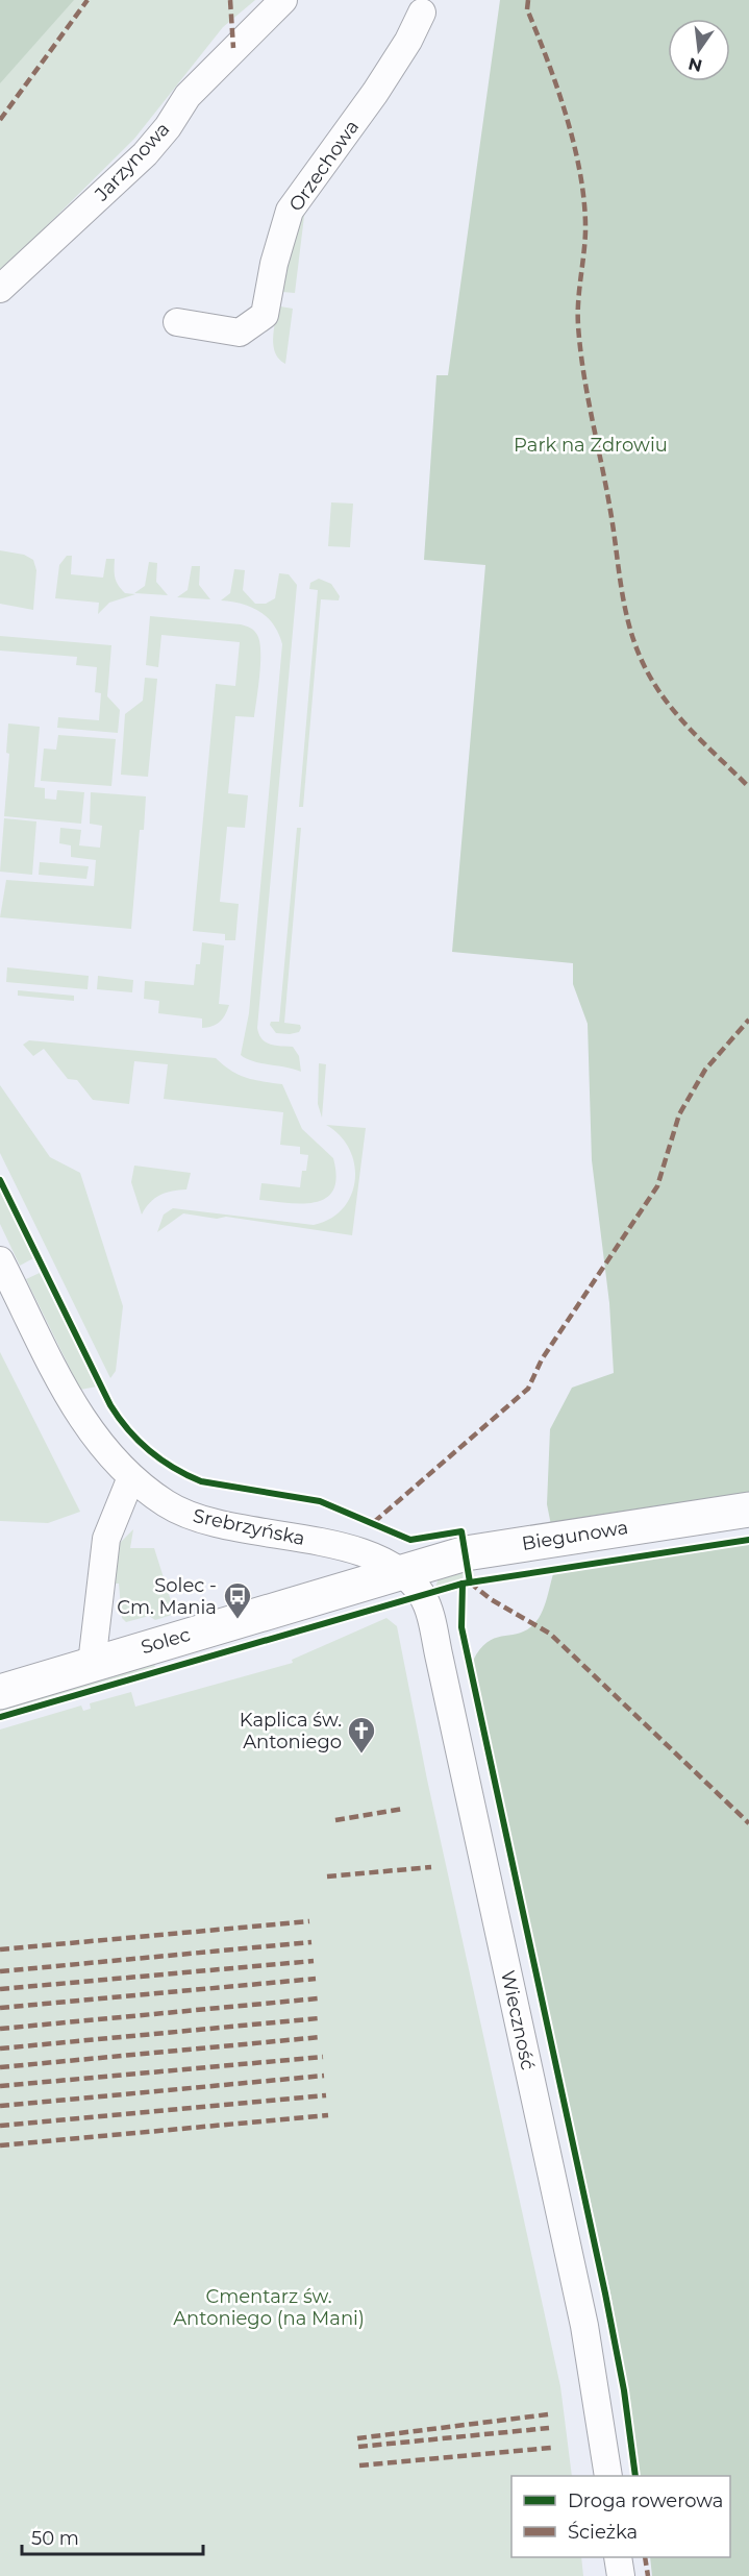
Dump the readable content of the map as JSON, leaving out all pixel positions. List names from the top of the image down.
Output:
{
  "streets": {
    "main road": ["Biegunowa", "Solec"],
    "street": [
      "Jarzynowa",
      "Orzechowa",
      "Srebrzyńska",
      "Wieczność"
    ]
  },
  "crossings": [
    ["Srebrzyńska", "Biegunowa"],
    ["Srebrzyńska", "Solec"],
    ["Srebrzyńska", "Wieczność"],
    ["Biegunowa", "Solec"],
    ["Biegunowa", "Wieczność"],
    ["Solec", "Wieczność"]
  ],
  "parks": ["Park na Zdrowiu", "Cmentarz św. Antoniego (na Mani)"],
  "places": {
    "bus stop": ["Solec - Cm. Mania"],
    "church": ["Kaplica św. Antoniego"]
  },
  "legend": ["Droga rowerowa", "Ścieżka"],
  "scale_bar": "50 m",
  "north": "bottom"
}
